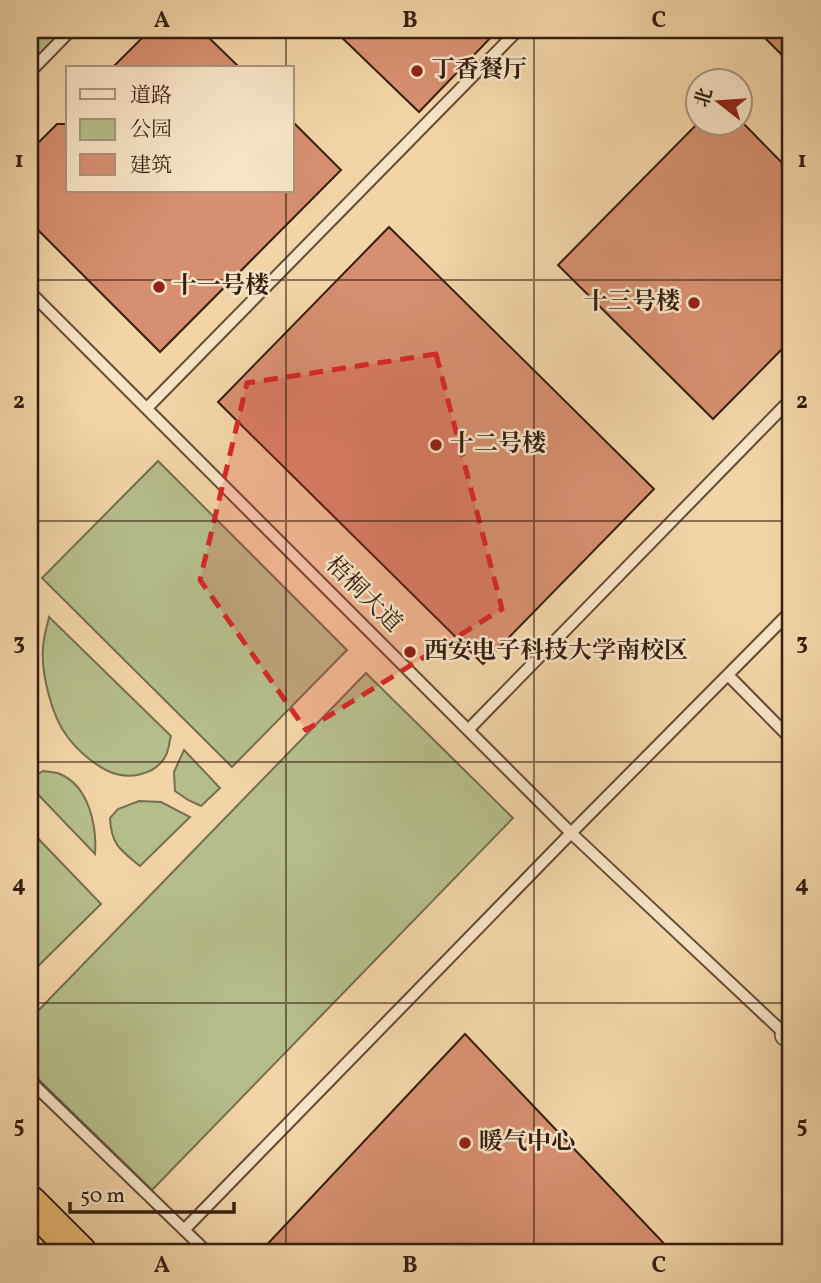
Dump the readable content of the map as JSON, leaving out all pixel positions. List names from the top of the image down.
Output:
{
  "streets": {
    "lane": ["梧桐大道"]
  },
  "places": [
    "丁香餐厅",
    "十一号楼",
    "十三号楼",
    "十二号楼",
    "西安电子科技大学南校区",
    "暖气中心"
  ],
  "legend": ["道路", "公园", "建筑"],
  "scale_bar": "50 m",
  "north": "left",
  "grid": {
    "columns": ["A", "B", "C"],
    "rows": [
      "1",
      "2",
      "3",
      "4",
      "5"
    ]
  }
}
